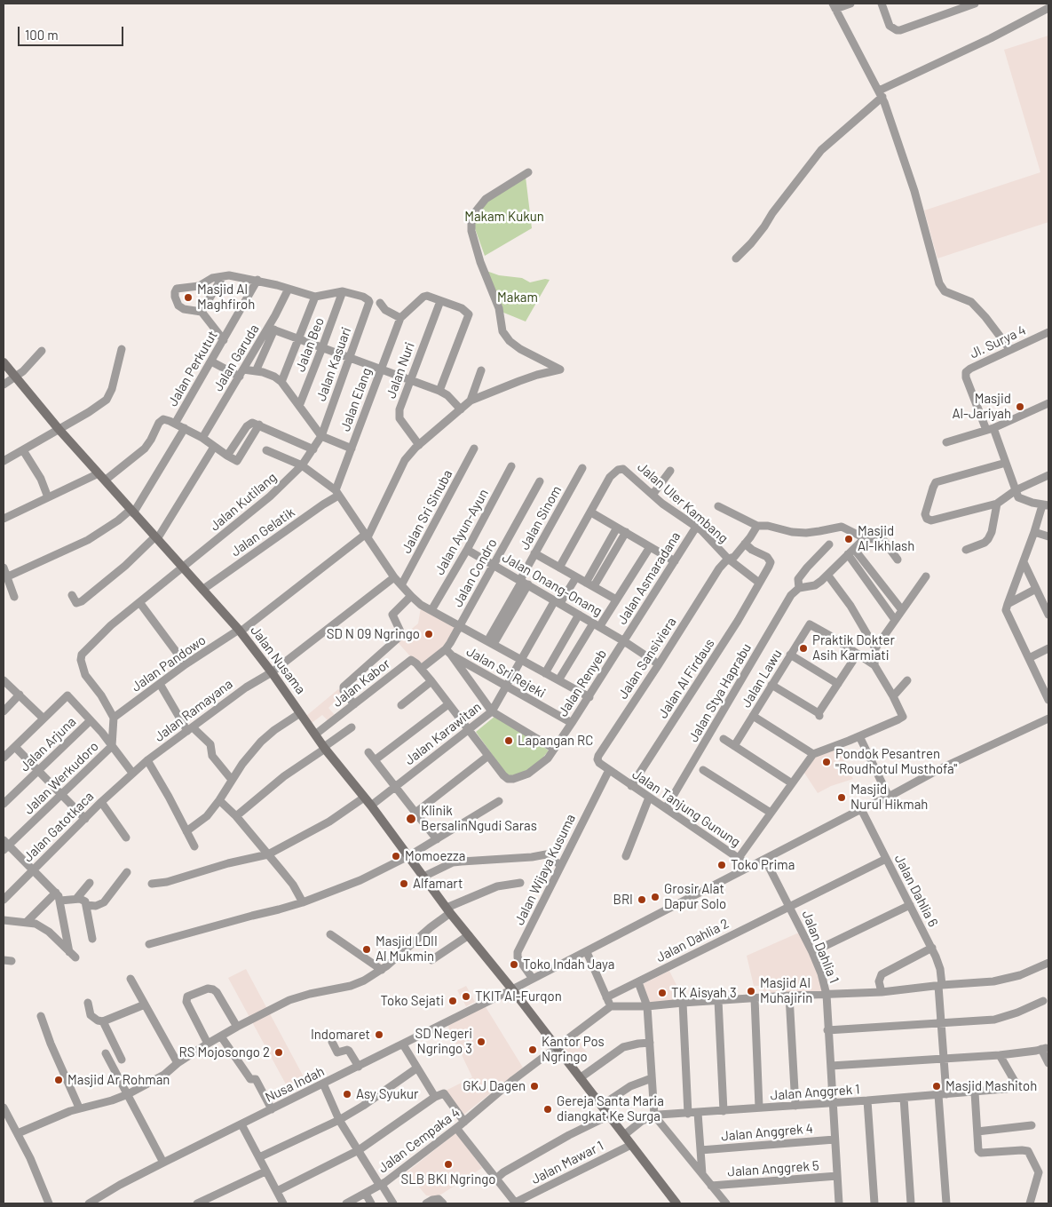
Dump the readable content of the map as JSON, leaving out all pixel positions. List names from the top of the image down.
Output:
{
  "streets": {
    "street": [
      "Jl. Surya 4",
      "Jalan Beo",
      "Jalan Garuda",
      "Jalan Kasuari",
      "Jalan Perkutut",
      "Jalan Nuri",
      "Jalan Elang",
      "Jalan Kutilang",
      "Jalan Uler Kambang",
      "Jalan Sri Sinuba",
      "Jalan Sinom",
      "Jalan Gelatik",
      "Jalan Ayun-Ayun",
      "Jalan Condro",
      "Jalan Asmaradana",
      "Jalan Onang-Onang",
      "Jalan Sansiviera",
      "Jalan Nusama",
      "Jalan Pandowo",
      "Jalan Sri Rejeki",
      "Jalan Al Firdaus",
      "Jalan Lawu",
      "Jalan Kabor",
      "Jalan Renyeb",
      "Jalan Stya Haprabu",
      "Jalan Ramayana",
      "Jalan Karawitan",
      "Jalan Arjuna",
      "Jalan Werkudoro",
      "Jalan Tanjung Gunung",
      "Jalan Gatotkaca",
      "Jalan Wijaya Kusuma",
      "Jalan Dahlia 6",
      "Jalan Dahlia 2",
      "Jalan Dahlia 1",
      "Nusa Indah",
      "Jalan Anggrek 1",
      "Jalan Anggrek 4",
      "Jalan Cempaka 4",
      "Jalan Mawar 1",
      "Jalan Anggrek 5"
    ]
  },
  "crossings": [
    ["Jalan Beo", "Jalan Kasuari"],
    ["Jalan Kasuari", "Jalan Kutilang"],
    ["Jalan Elang", "Jalan Gelatik"],
    ["Jalan Kutilang", "Jalan Nusama"],
    ["Jalan Kutilang", "Jalan Pandowo"],
    ["Jalan Uler Kambang", "Jalan Sansiviera"],
    ["Jalan Uler Kambang", "Jalan Al Firdaus"],
    ["Jalan Sinom", "Jalan Onang-Onang"],
    ["Jalan Gelatik", "Jalan Nusama"],
    ["Jalan Ayun-Ayun", "Jalan Onang-Onang"],
    ["Jalan Condro", "Jalan Onang-Onang"],
    ["Jalan Condro", "Jalan Sri Rejeki"],
    ["Jalan Condro", "Jalan Kabor"],
    ["Jalan Condro", "Jalan Renyeb"],
    ["Jalan Asmaradana", "Jalan Onang-Onang"],
    ["Jalan Asmaradana", "Jalan Renyeb"],
    ["Jalan Onang-Onang", "Jalan Sansiviera"],
    ["Jalan Onang-Onang", "Jalan Renyeb"],
    ["Jalan Onang-Onang", "Jalan Karawitan"],
    ["Jalan Sansiviera", "Jalan Al Firdaus"],
    ["Jalan Sansiviera", "Jalan Tanjung Gunung"],
    ["Jalan Sansiviera", "Jalan Wijaya Kusuma"],
    ["Jalan Nusama", "Jalan Pandowo"],
    ["Jalan Nusama", "Jalan Kabor"],
    ["Jalan Nusama", "Jalan Ramayana"],
    ["Jalan Nusama", "Jalan Karawitan"],
    ["Jalan Nusama", "Nusa Indah"],
    ["Jalan Nusama", "Jalan Anggrek 1"],
    ["Jalan Nusama", "Jalan Cempaka 4"],
    ["Jalan Nusama", "Jalan Mawar 1"],
    ["Jalan Sri Rejeki", "Jalan Renyeb"],
    ["Jalan Sri Rejeki", "Jalan Karawitan"],
    ["Jalan Al Firdaus", "Jalan Tanjung Gunung"],
    ["Jalan Kabor", "Jalan Renyeb"],
    ["Jalan Renyeb", "Jalan Karawitan"],
    ["Jalan Stya Haprabu", "Jalan Tanjung Gunung"],
    ["Jalan Ramayana", "Jalan Gatotkaca"],
    ["Jalan Tanjung Gunung", "Jalan Wijaya Kusuma"],
    ["Jalan Tanjung Gunung", "Nusa Indah"],
    ["Jalan Wijaya Kusuma", "Nusa Indah"],
    ["Jalan Dahlia 6", "Jalan Dahlia 2"],
    ["Jalan Dahlia 6", "Nusa Indah"],
    ["Jalan Dahlia 6", "Jalan Anggrek 1"],
    ["Jalan Dahlia 2", "Jalan Dahlia 1"],
    ["Jalan Dahlia 1", "Nusa Indah"],
    ["Jalan Dahlia 1", "Jalan Anggrek 1"],
    ["Jalan Dahlia 1", "Jalan Anggrek 4"],
    ["Jalan Dahlia 1", "Jalan Anggrek 5"]
  ],
  "parks": ["Makam Kukun", "Makam"],
  "places": [
    "Masjid Al Maghfiroh",
    "Masjid Al-Jariyah",
    "Masjid Al-Ikhlash",
    "SD N 09 Ngringo",
    "Praktik Dokter Asih Karmiati",
    "Lapangan RC",
    "Pondok Pesantren \"Roudhotul Musthofa\"",
    "Masjid Nurul Hikmah",
    "Klinik BersalinNgudi Saras",
    "Momoezza",
    "Toko Prima",
    "Alfamart",
    "Grosir Alat Dapur Solo",
    "BRI",
    "Masjid LDII Al Mukmin",
    "Toko Indah Jaya",
    "Masjid Al Muhajirin",
    "TK Aisyah 3",
    "TKIT Al-Furqon",
    "Toko Sejati",
    "Indomaret",
    "SD Negeri Ngringo 3",
    "Kantor Pos Ngringo",
    "RS Mojosongo 2",
    "Masjid Ar Rohman",
    "GKJ Dagen",
    "Masjid Mashitoh",
    "Asy Syukur",
    "Gereja Santa Maria diangkat Ke Surga",
    "SLB BKI Ngringo"
  ],
  "scale_bar": "100 m"
}
